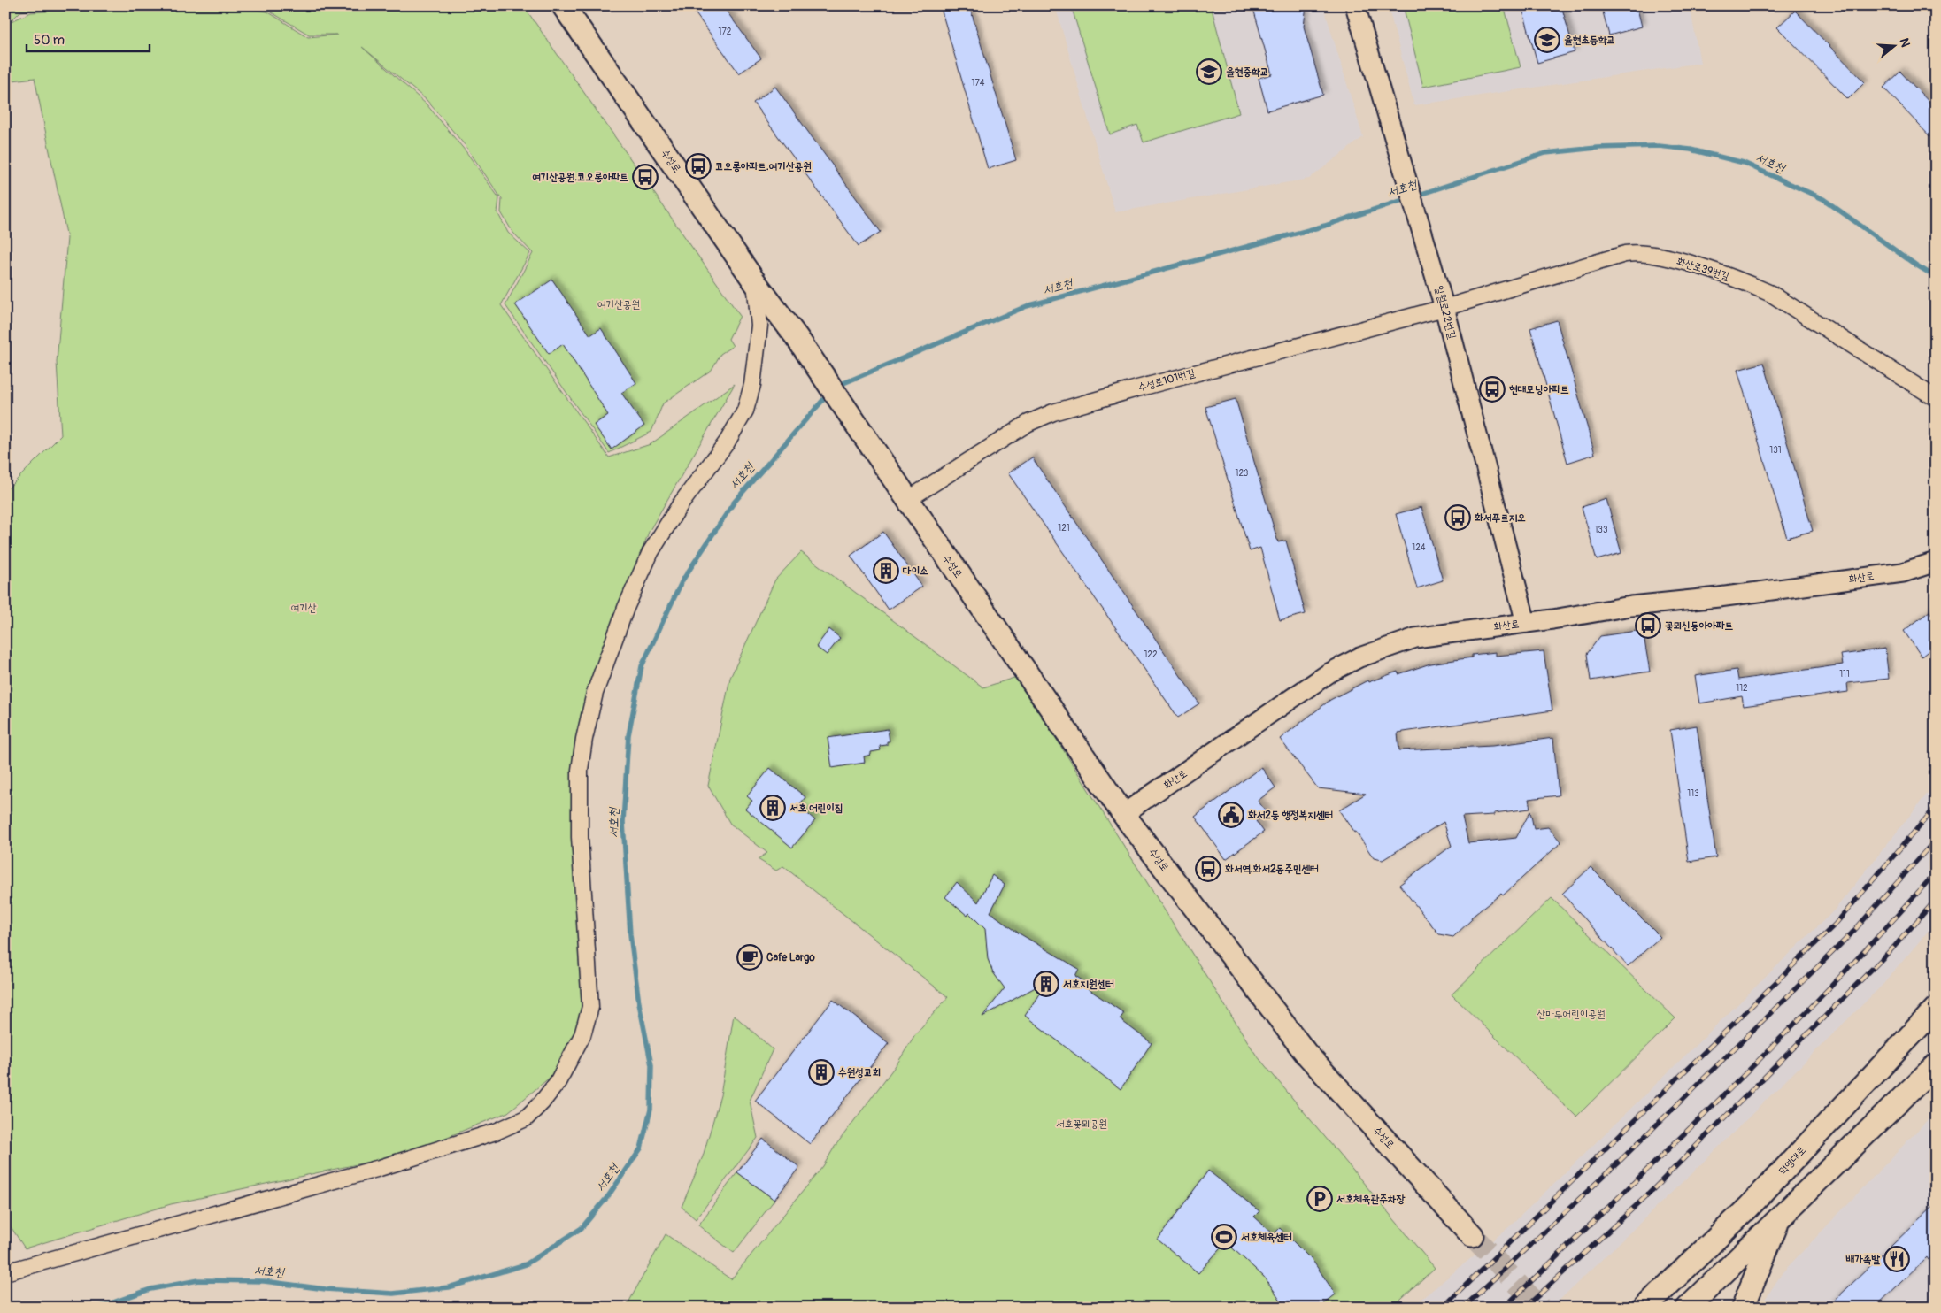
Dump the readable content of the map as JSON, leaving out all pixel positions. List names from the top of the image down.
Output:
{
  "streets": {
    "main road": ["수성로", "덕영대로"],
    "street": [
      "화산로39번길",
      "일월로22번길",
      "수성로101번길",
      "화산로"
    ]
  },
  "crossings": [
    ["수성로", "수성로101번길"],
    ["수성로", "화산로"],
    ["화산로39번길", "일월로22번길"],
    ["화산로39번길", "수성로101번길"],
    ["일월로22번길", "수성로101번길"],
    ["일월로22번길", "화산로"]
  ],
  "water": ["서호천"],
  "parks": [
    "여기산공원",
    "여기산",
    "산마루어린이공원",
    "서호꽃뫼공원"
  ],
  "places": {
    "school or university": ["율현초등학교", "율현중학교"],
    "bus stop": [
      "코오롱아파트.여기산공원",
      "여기산공원.코오롱아파트",
      "현대모닝아파트",
      "화서푸르지오",
      "꽃뫼신동아아파트",
      "화서역.화서2동주민센터"
    ],
    "building": [
      "다이소",
      "서호 어린이집",
      "서호지원센터",
      "수원성교회"
    ],
    "public building": ["화서2동 행정복지센터"],
    "cafe": ["Cafe Largo"],
    "parking": ["서호체육관주차장"],
    "sports": ["서호체육센터"],
    "restaurant": ["배가족발"]
  },
  "house_numbers": [
    "172",
    "174",
    "131",
    "123",
    "121",
    "133",
    "124",
    "122",
    "111",
    "112",
    "113"
  ],
  "scale_bar": "50 m",
  "north": "right"
}
